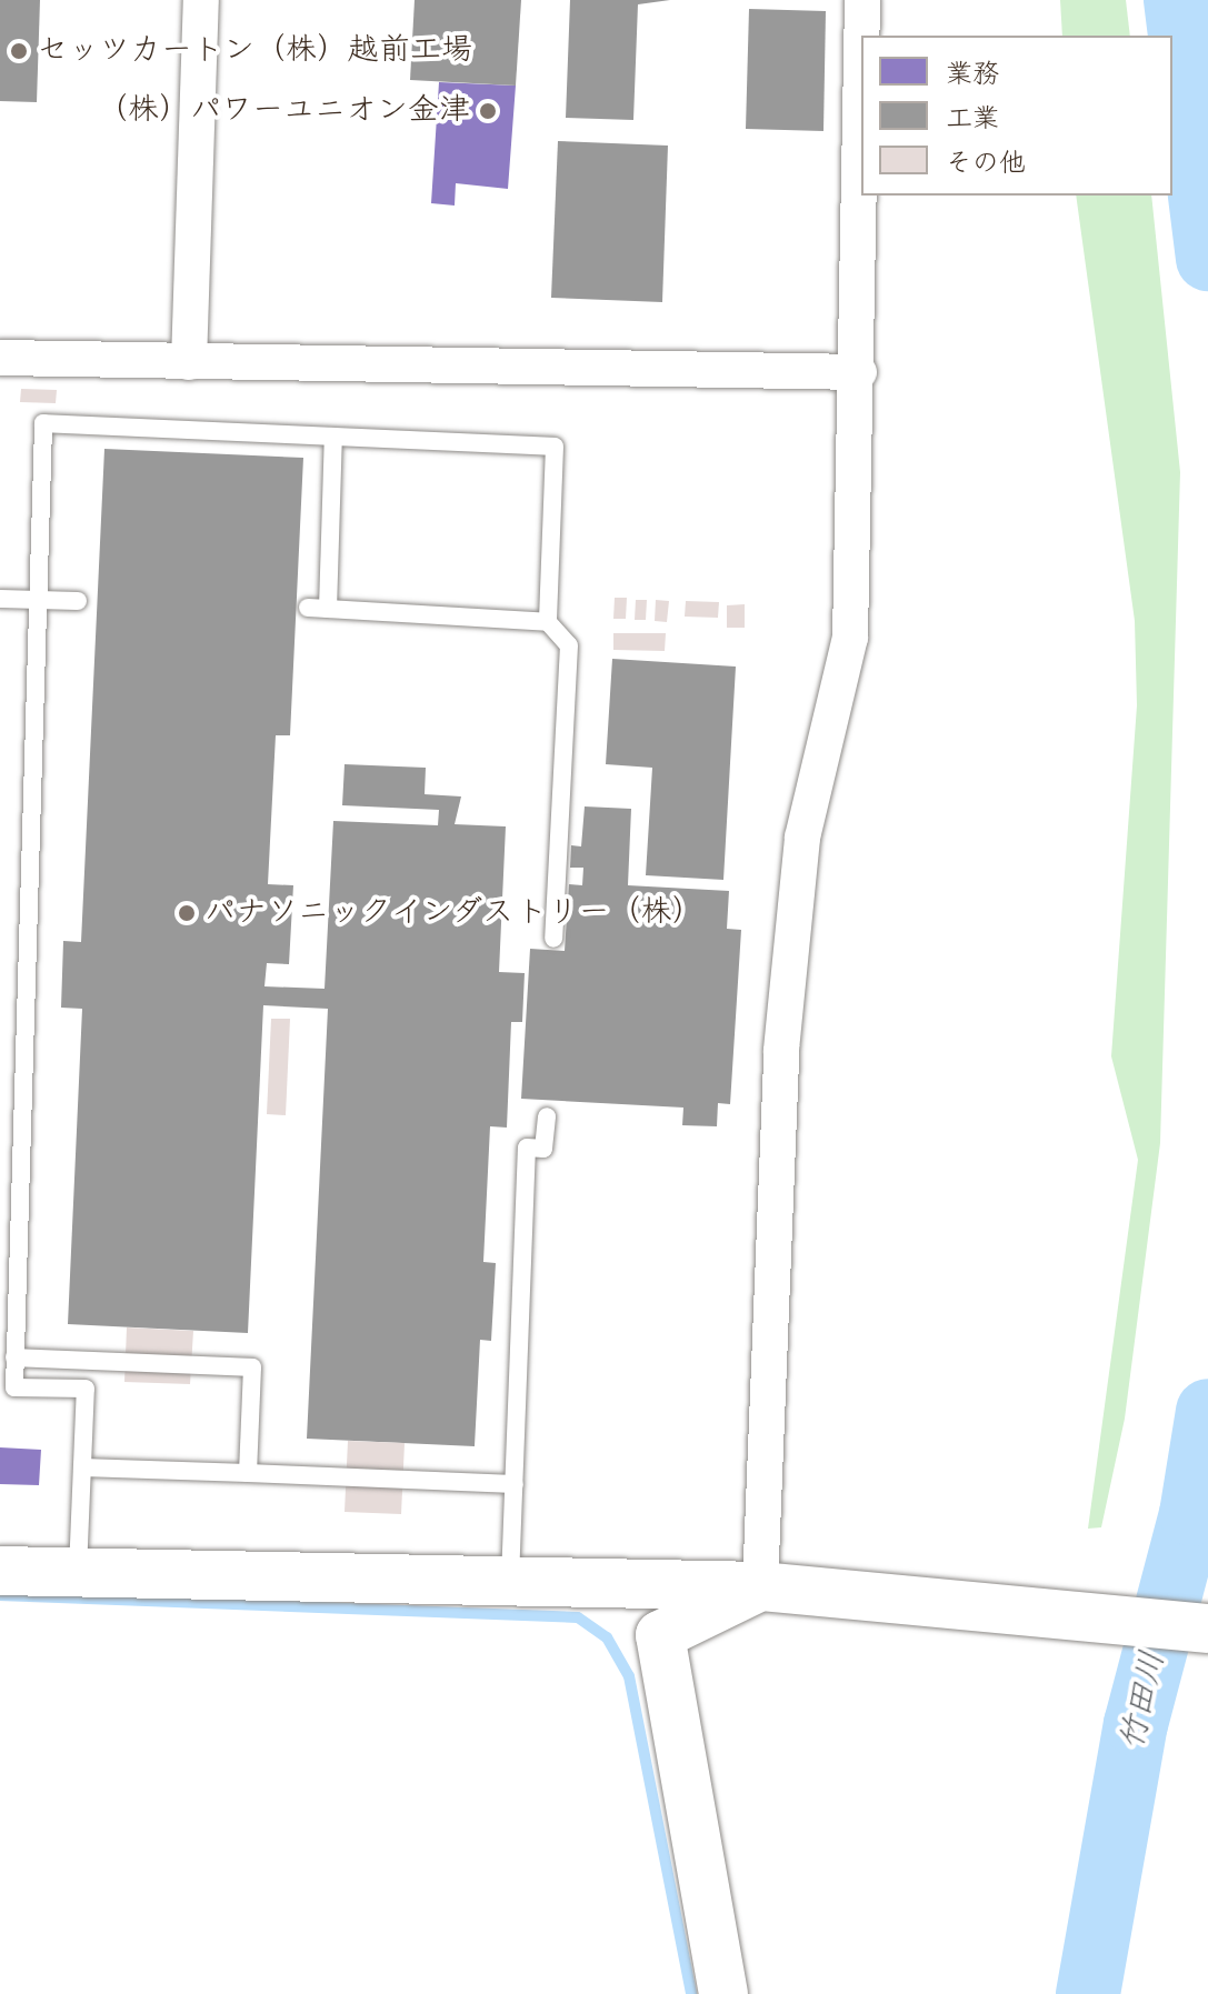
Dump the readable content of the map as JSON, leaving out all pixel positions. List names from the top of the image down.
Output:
{
  "water": ["竹田川"],
  "places": ["セッツカートン（株）越前工場", "（株）パワーユニオン金津", "パナソニックインダストリー（株）"],
  "legend": ["業務", "工業", "その他"]
}
